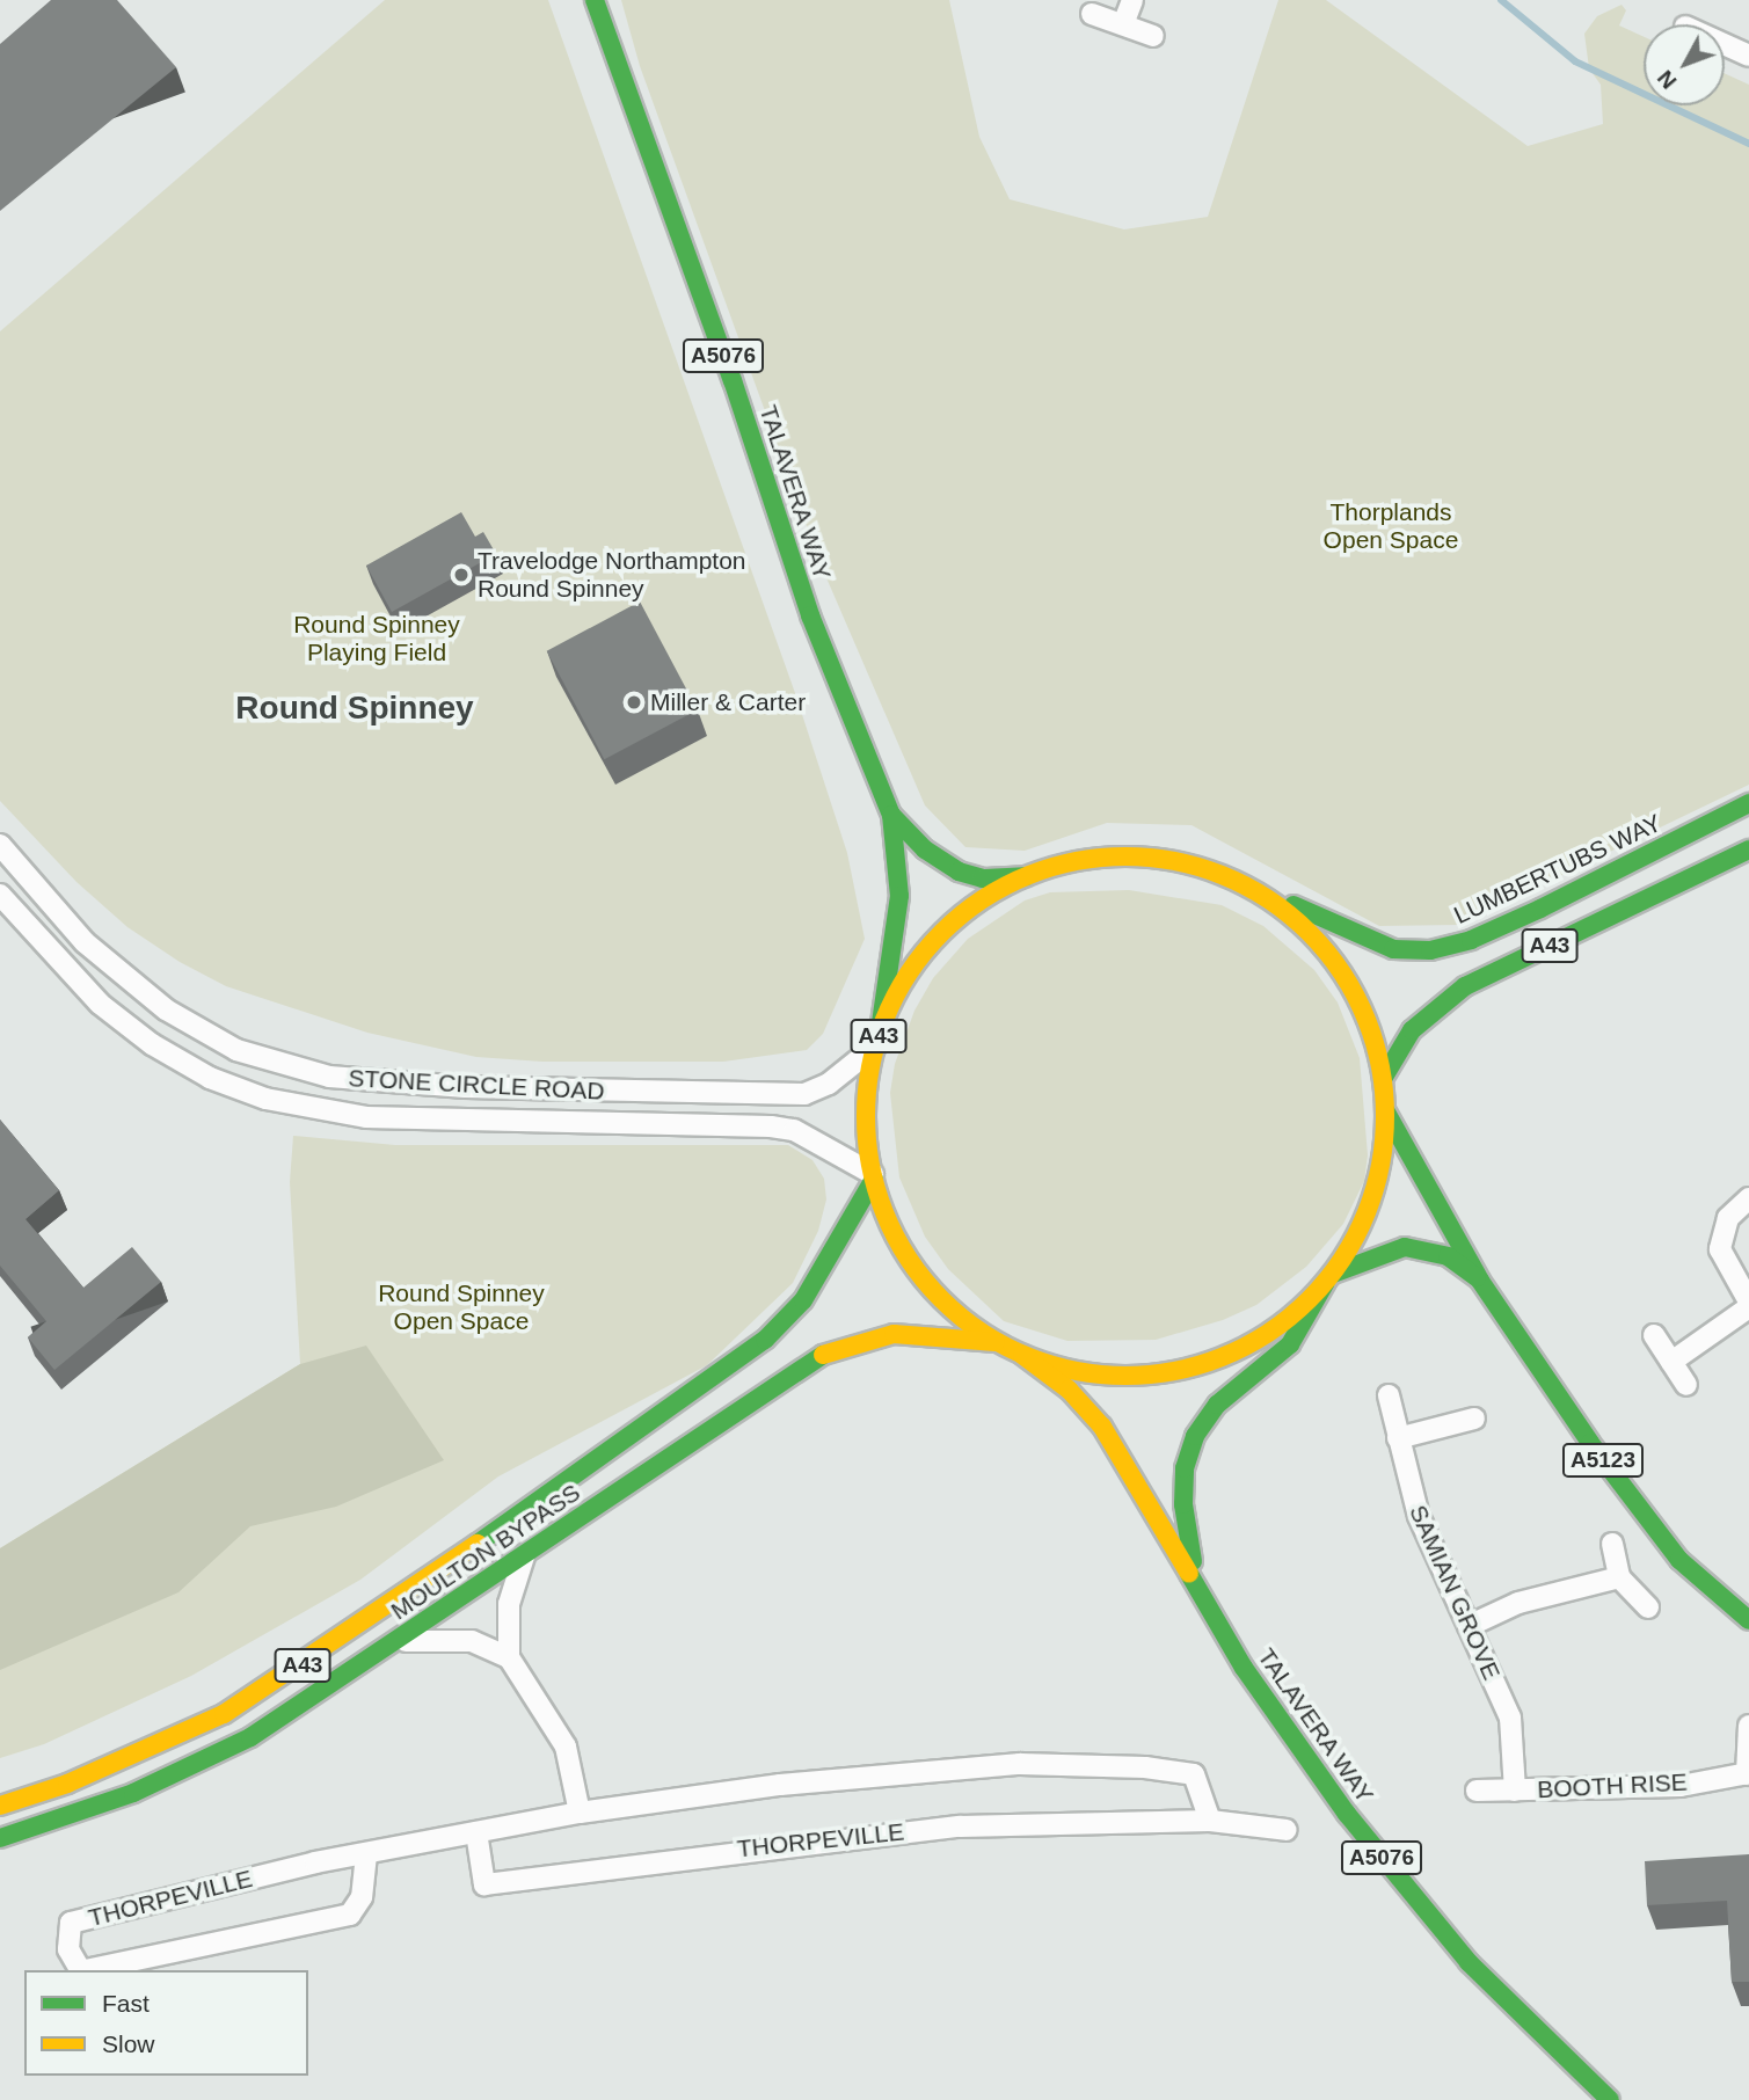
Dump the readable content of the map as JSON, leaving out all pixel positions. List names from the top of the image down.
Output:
{
  "streets": {
    "main road": [
      "A5076",
      "TALAVERA WAY",
      "LUMBERTUBS WAY",
      "A43",
      "A5123",
      "MOULTON BYPASS"
    ],
    "street": [
      "STONE CIRCLE ROAD",
      "SAMIAN GROVE",
      "BOOTH RISE",
      "THORPEVILLE"
    ]
  },
  "crossings": [
    ["TALAVERA WAY", "A43"],
    ["TALAVERA WAY", "STONE CIRCLE ROAD"],
    ["TALAVERA WAY", "A5123"],
    ["LUMBERTUBS WAY", "A43"],
    ["A43", "STONE CIRCLE ROAD"],
    ["A43", "A5123"],
    ["A43", "MOULTON BYPASS"],
    ["STONE CIRCLE ROAD", "MOULTON BYPASS"],
    ["SAMIAN GROVE", "BOOTH RISE"]
  ],
  "districts": ["Round Spinney"],
  "parks": ["Thorplands Open Space", "Round Spinney Playing Field", "Round Spinney Open Space"],
  "places": ["Travelodge Northampton Round Spinney", "Miller & Carter"],
  "legend": ["Fast", "Slow"],
  "north": "bottom left"
}
